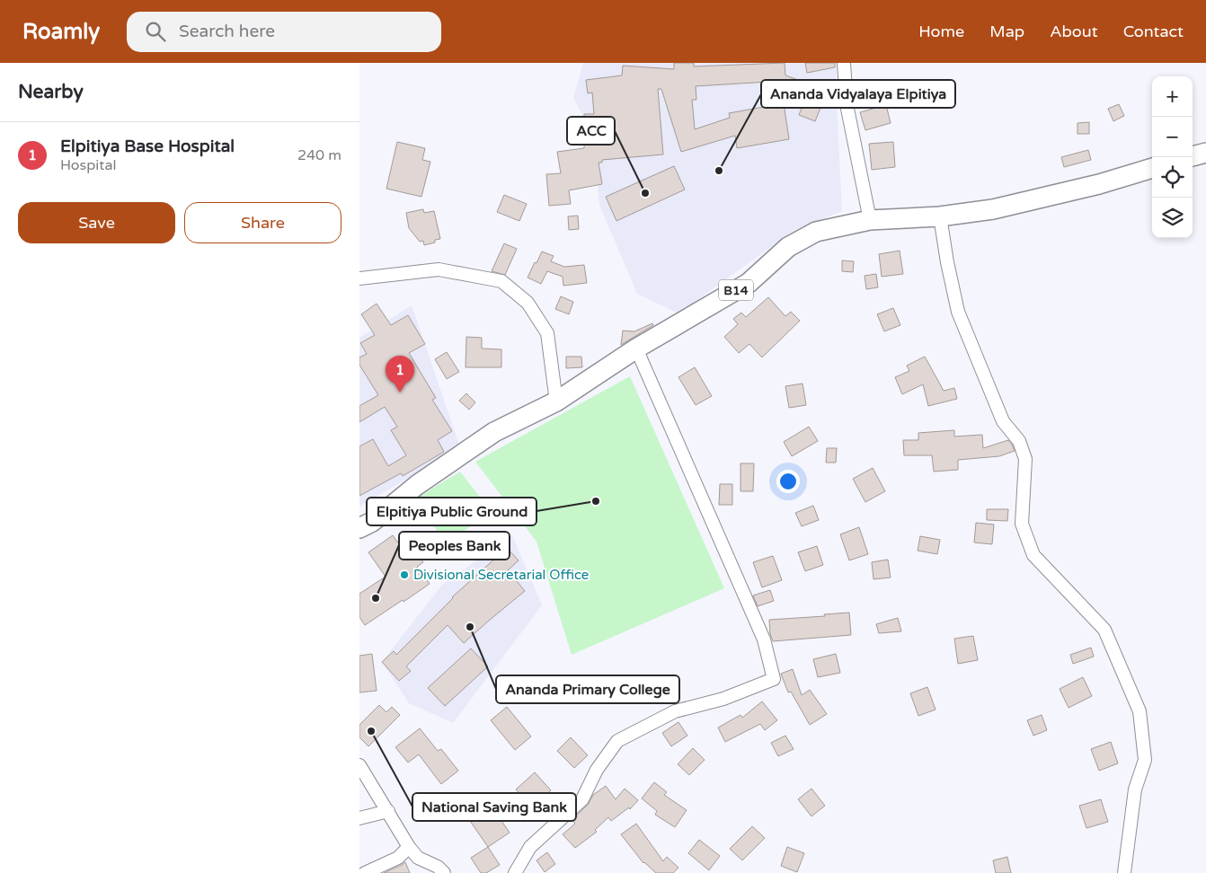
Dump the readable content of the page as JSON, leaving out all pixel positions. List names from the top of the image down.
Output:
{
  "streets": {
    "main road": ["B14"]
  },
  "places": [
    "Ananda Vidyalaya Elpitiya",
    "ACC",
    "Elpitiya Public Ground",
    "Divisional Secretarial Office",
    "Peoples Bank",
    "Ananda Primary College",
    "National Saving Bank"
  ],
  "page": {
    "header": "Roamly",
    "search": "Search here",
    "nav": [
      "Home",
      "Map",
      "About",
      "Contact"
    ],
    "heading": "Nearby",
    "map_buttons": ["+", "−"],
    "list": [
      {
        "mark": "1",
        "name": "Elpitiya Base Hospital",
        "note": "Hospital",
        "value": "240 m"
      }
    ],
    "buttons": ["Save", "Share"],
    "pins": "1"
  }
}
